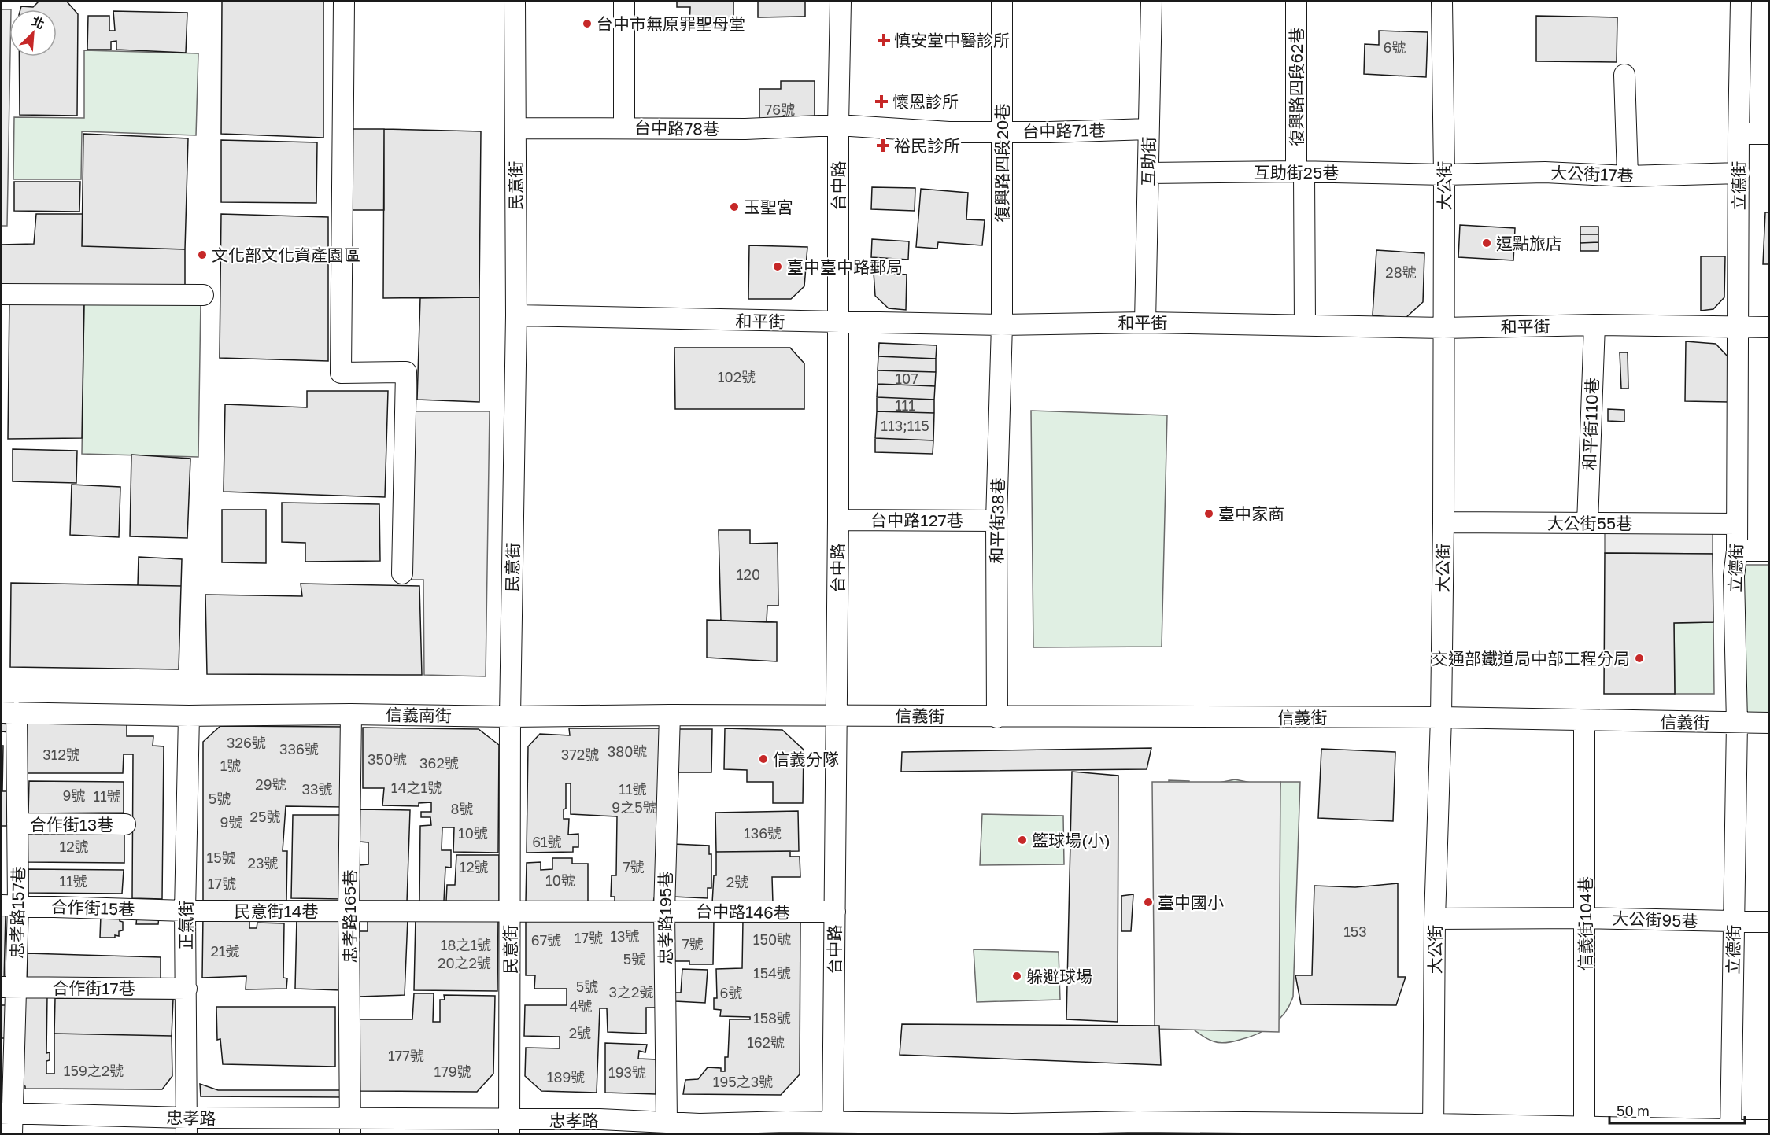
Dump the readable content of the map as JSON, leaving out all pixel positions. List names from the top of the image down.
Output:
{
  "streets": {
    "street": [
      "復興路四段62巷",
      "台中路78巷",
      "台中路71巷",
      "互助街",
      "復興路四段20巷",
      "互助街25巷",
      "大公街17巷",
      "民意街",
      "台中路",
      "大公街",
      "立德街",
      "和平街",
      "和平街110巷",
      "台中路127巷",
      "和平街38巷",
      "大公街55巷",
      "信義南街",
      "信義街",
      "合作街13巷",
      "合作街15巷",
      "民意街14巷",
      "台中路146巷",
      "忠孝路157巷",
      "忠孝路165巷",
      "忠孝路195巷",
      "大公街95巷",
      "信義街104巷",
      "正氣街",
      "合作街17巷",
      "忠孝路"
    ]
  },
  "crossings": [
    ["復興路四段62巷", "互助街25巷"],
    ["復興路四段62巷", "和平街"],
    ["台中路78巷", "台中路71巷"],
    ["台中路78巷", "民意街"],
    ["台中路78巷", "台中路"],
    ["台中路71巷", "互助街"],
    ["台中路71巷", "復興路四段20巷"],
    ["台中路71巷", "台中路"],
    ["互助街", "互助街25巷"],
    ["互助街", "和平街"],
    ["復興路四段20巷", "和平街"],
    ["復興路四段20巷", "和平街38巷"],
    ["互助街25巷", "大公街17巷"],
    ["互助街25巷", "大公街"],
    ["大公街17巷", "大公街"],
    ["大公街17巷", "立德街"],
    ["民意街", "和平街"],
    ["民意街", "信義南街"],
    ["民意街", "民意街14巷"],
    ["民意街", "台中路146巷"],
    ["民意街", "忠孝路"],
    ["台中路", "和平街"],
    ["台中路", "台中路127巷"],
    ["台中路", "信義南街"],
    ["台中路", "信義街"],
    ["台中路", "台中路146巷"],
    ["台中路", "忠孝路"],
    ["大公街", "和平街"],
    ["大公街", "大公街55巷"],
    ["大公街", "信義街"],
    ["大公街", "大公街95巷"],
    ["大公街", "忠孝路"],
    ["立德街", "和平街"],
    ["立德街", "大公街55巷"],
    ["立德街", "信義街"],
    ["立德街", "大公街95巷"],
    ["立德街", "忠孝路"],
    ["和平街", "和平街110巷"],
    ["和平街", "和平街38巷"],
    ["和平街110巷", "大公街55巷"],
    ["台中路127巷", "和平街38巷"],
    ["和平街38巷", "信義街"],
    ["信義南街", "信義街"],
    ["信義南街", "忠孝路157巷"],
    ["信義南街", "忠孝路165巷"],
    ["信義南街", "忠孝路195巷"],
    ["信義南街", "正氣街"],
    ["信義街", "信義街104巷"],
    ["合作街13巷", "忠孝路157巷"],
    ["合作街15巷", "民意街14巷"],
    ["合作街15巷", "忠孝路157巷"],
    ["合作街15巷", "正氣街"],
    ["民意街14巷", "台中路146巷"],
    ["民意街14巷", "忠孝路165巷"],
    ["民意街14巷", "正氣街"],
    ["台中路146巷", "忠孝路195巷"],
    ["忠孝路157巷", "合作街17巷"],
    ["忠孝路157巷", "忠孝路"],
    ["忠孝路165巷", "忠孝路"],
    ["忠孝路195巷", "忠孝路"],
    ["大公街95巷", "信義街104巷"],
    ["信義街104巷", "忠孝路"],
    ["正氣街", "合作街17巷"],
    ["正氣街", "忠孝路"]
  ],
  "places": {
    "other": [
      "台中市無原罪聖母堂",
      "玉聖宮",
      "逗點旅店",
      "文化部文化資產園區",
      "臺中臺中路郵局",
      "臺中家商",
      "交通部鐵道局中部工程分局",
      "信義分隊",
      "籃球場(小)",
      "臺中國小",
      "躲避球場"
    ],
    "health": ["慎安堂中醫診所", "懷恩診所", "裕民診所"]
  },
  "house_numbers": [
    "6號",
    "76號",
    "28號",
    "102號",
    "107",
    "111",
    "113;115",
    "120",
    "326號",
    "336號",
    "380號",
    "312號",
    "372號",
    "350號",
    "362號",
    "1號",
    "29號",
    "14之1號",
    "33號",
    "11號",
    "9號",
    "11號",
    "5號",
    "9之5號",
    "8號",
    "25號",
    "9號",
    "10號",
    "136號",
    "61號",
    "12號",
    "15號",
    "23號",
    "12號",
    "7號",
    "10號",
    "11號",
    "2號",
    "17號",
    "153",
    "13號",
    "17號",
    "150號",
    "67號",
    "7號",
    "18之1號",
    "21號",
    "5號",
    "20之2號",
    "154號",
    "5號",
    "3之2號",
    "6號",
    "4號",
    "158號",
    "2號",
    "162號",
    "177號",
    "159之2號",
    "179號",
    "193號",
    "189號",
    "195之3號"
  ],
  "scale_bar": "50 m",
  "north": "top right"
}
